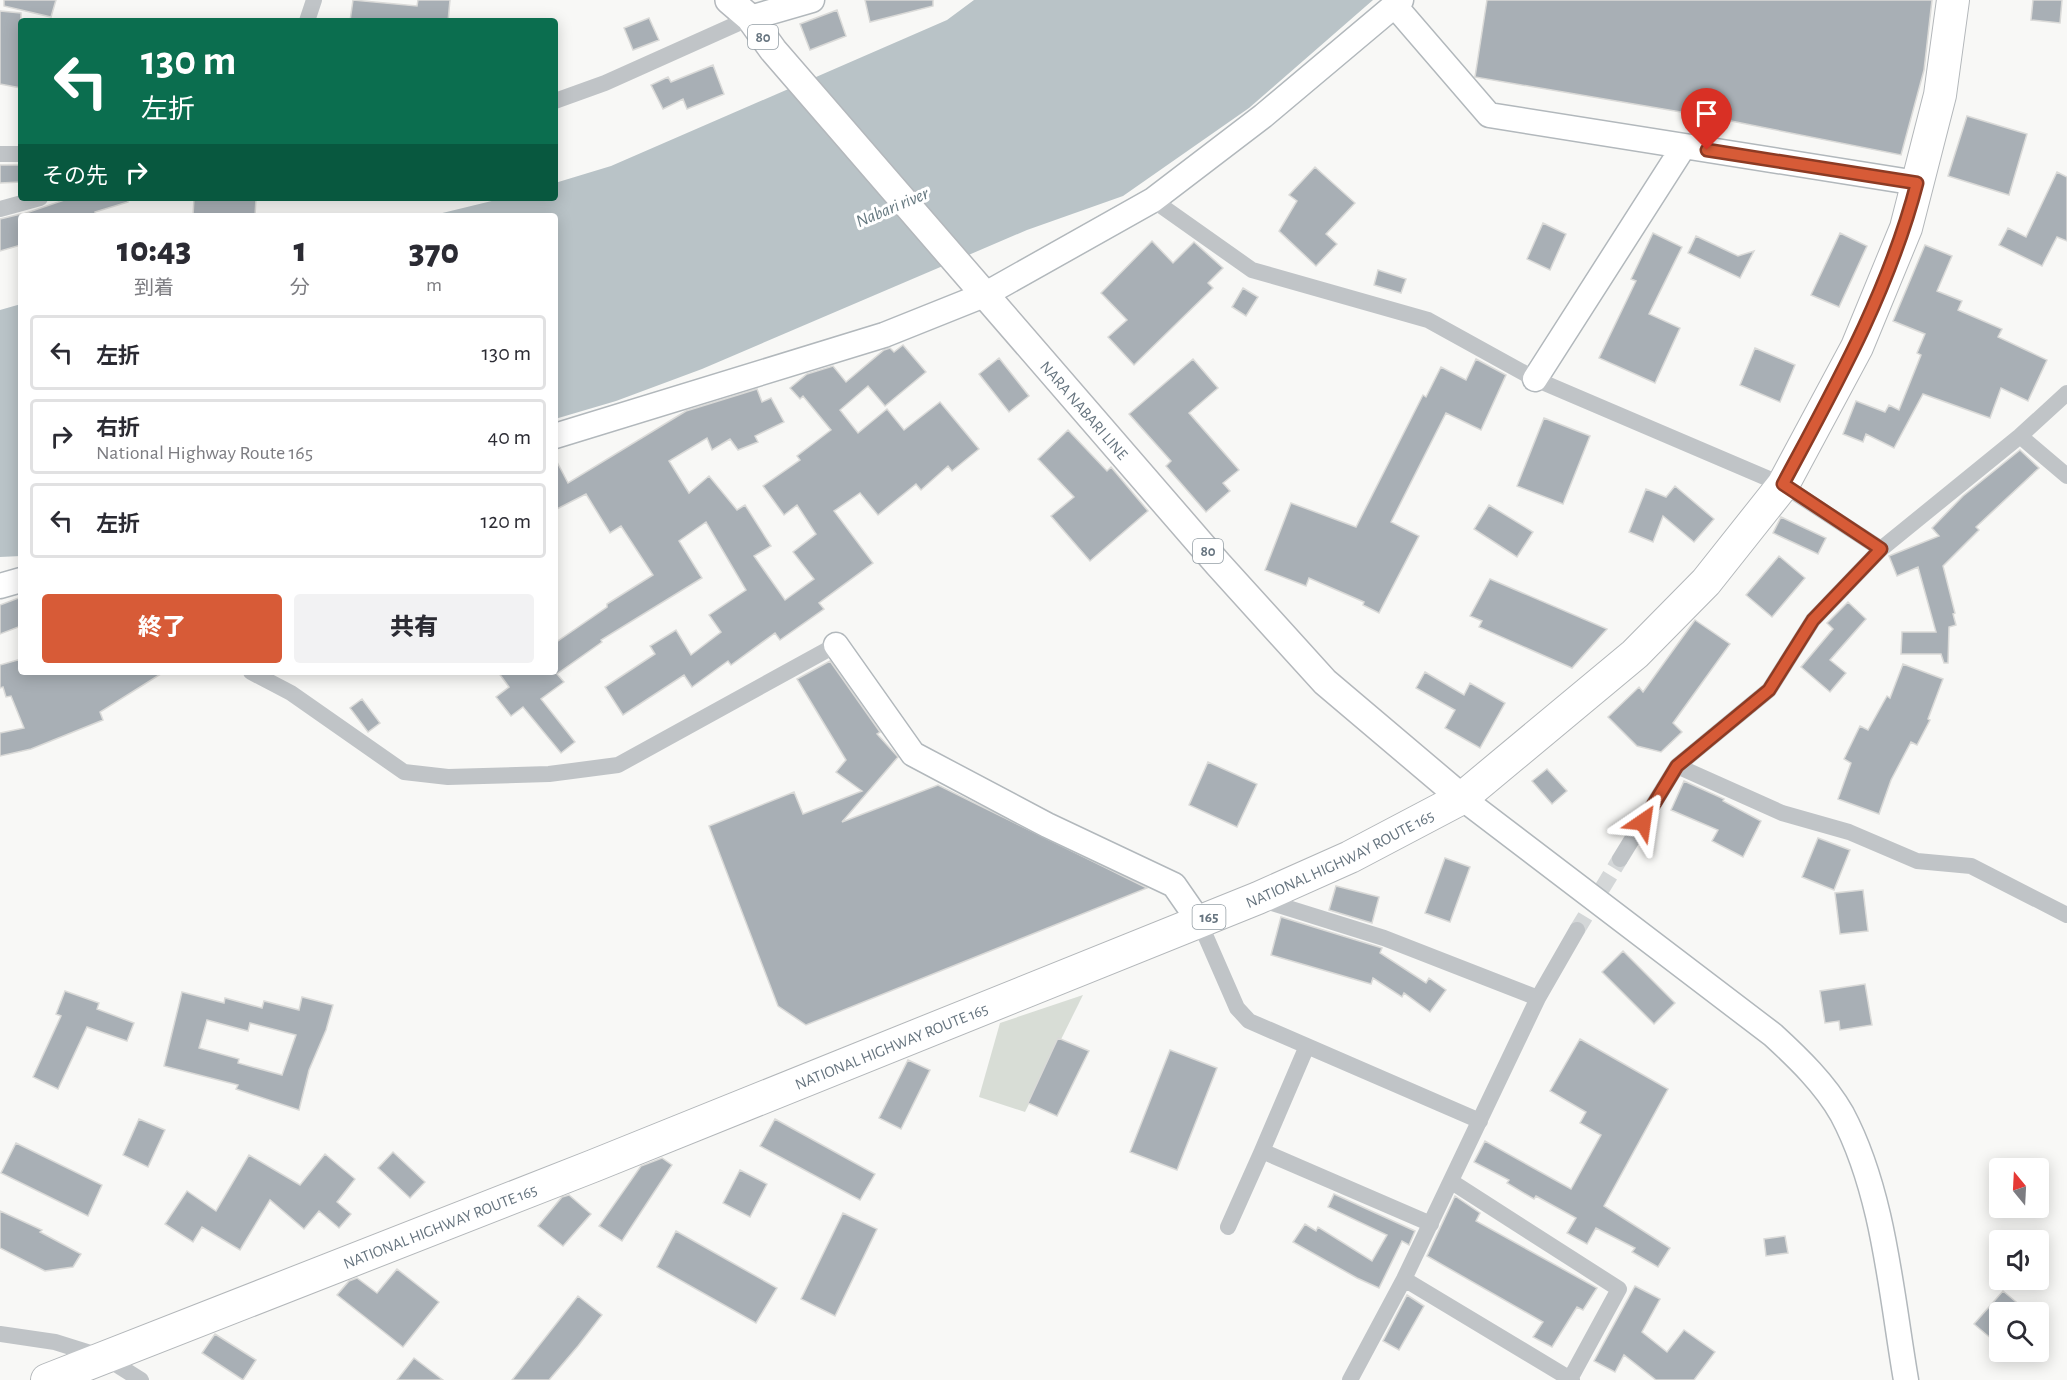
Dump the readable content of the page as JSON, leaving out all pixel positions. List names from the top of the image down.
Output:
{
  "streets": {
    "highway": ["NATIONAL HIGHWAY ROUTE 165", "165"],
    "main road": ["80", "NARA NABARI LINE"]
  },
  "crossings": [
    ["NARA NABARI LINE", "NATIONAL HIGHWAY ROUTE 165"]
  ],
  "water": ["Nabari river"],
  "north": "top",
  "page": {
    "turn": ["130 m", "左折"],
    "then": "その先",
    "eta": [
      "10:43",
      "到着",
      "1",
      "分",
      "370",
      "m"
    ],
    "list": [
      {
        "name": "左折",
        "value": "130 m"
      },
      {
        "name": "右折",
        "note": "National Highway Route 165",
        "value": "40 m"
      },
      {
        "name": "左折",
        "value": "120 m"
      }
    ],
    "buttons": ["終了", "共有"]
  }
}
